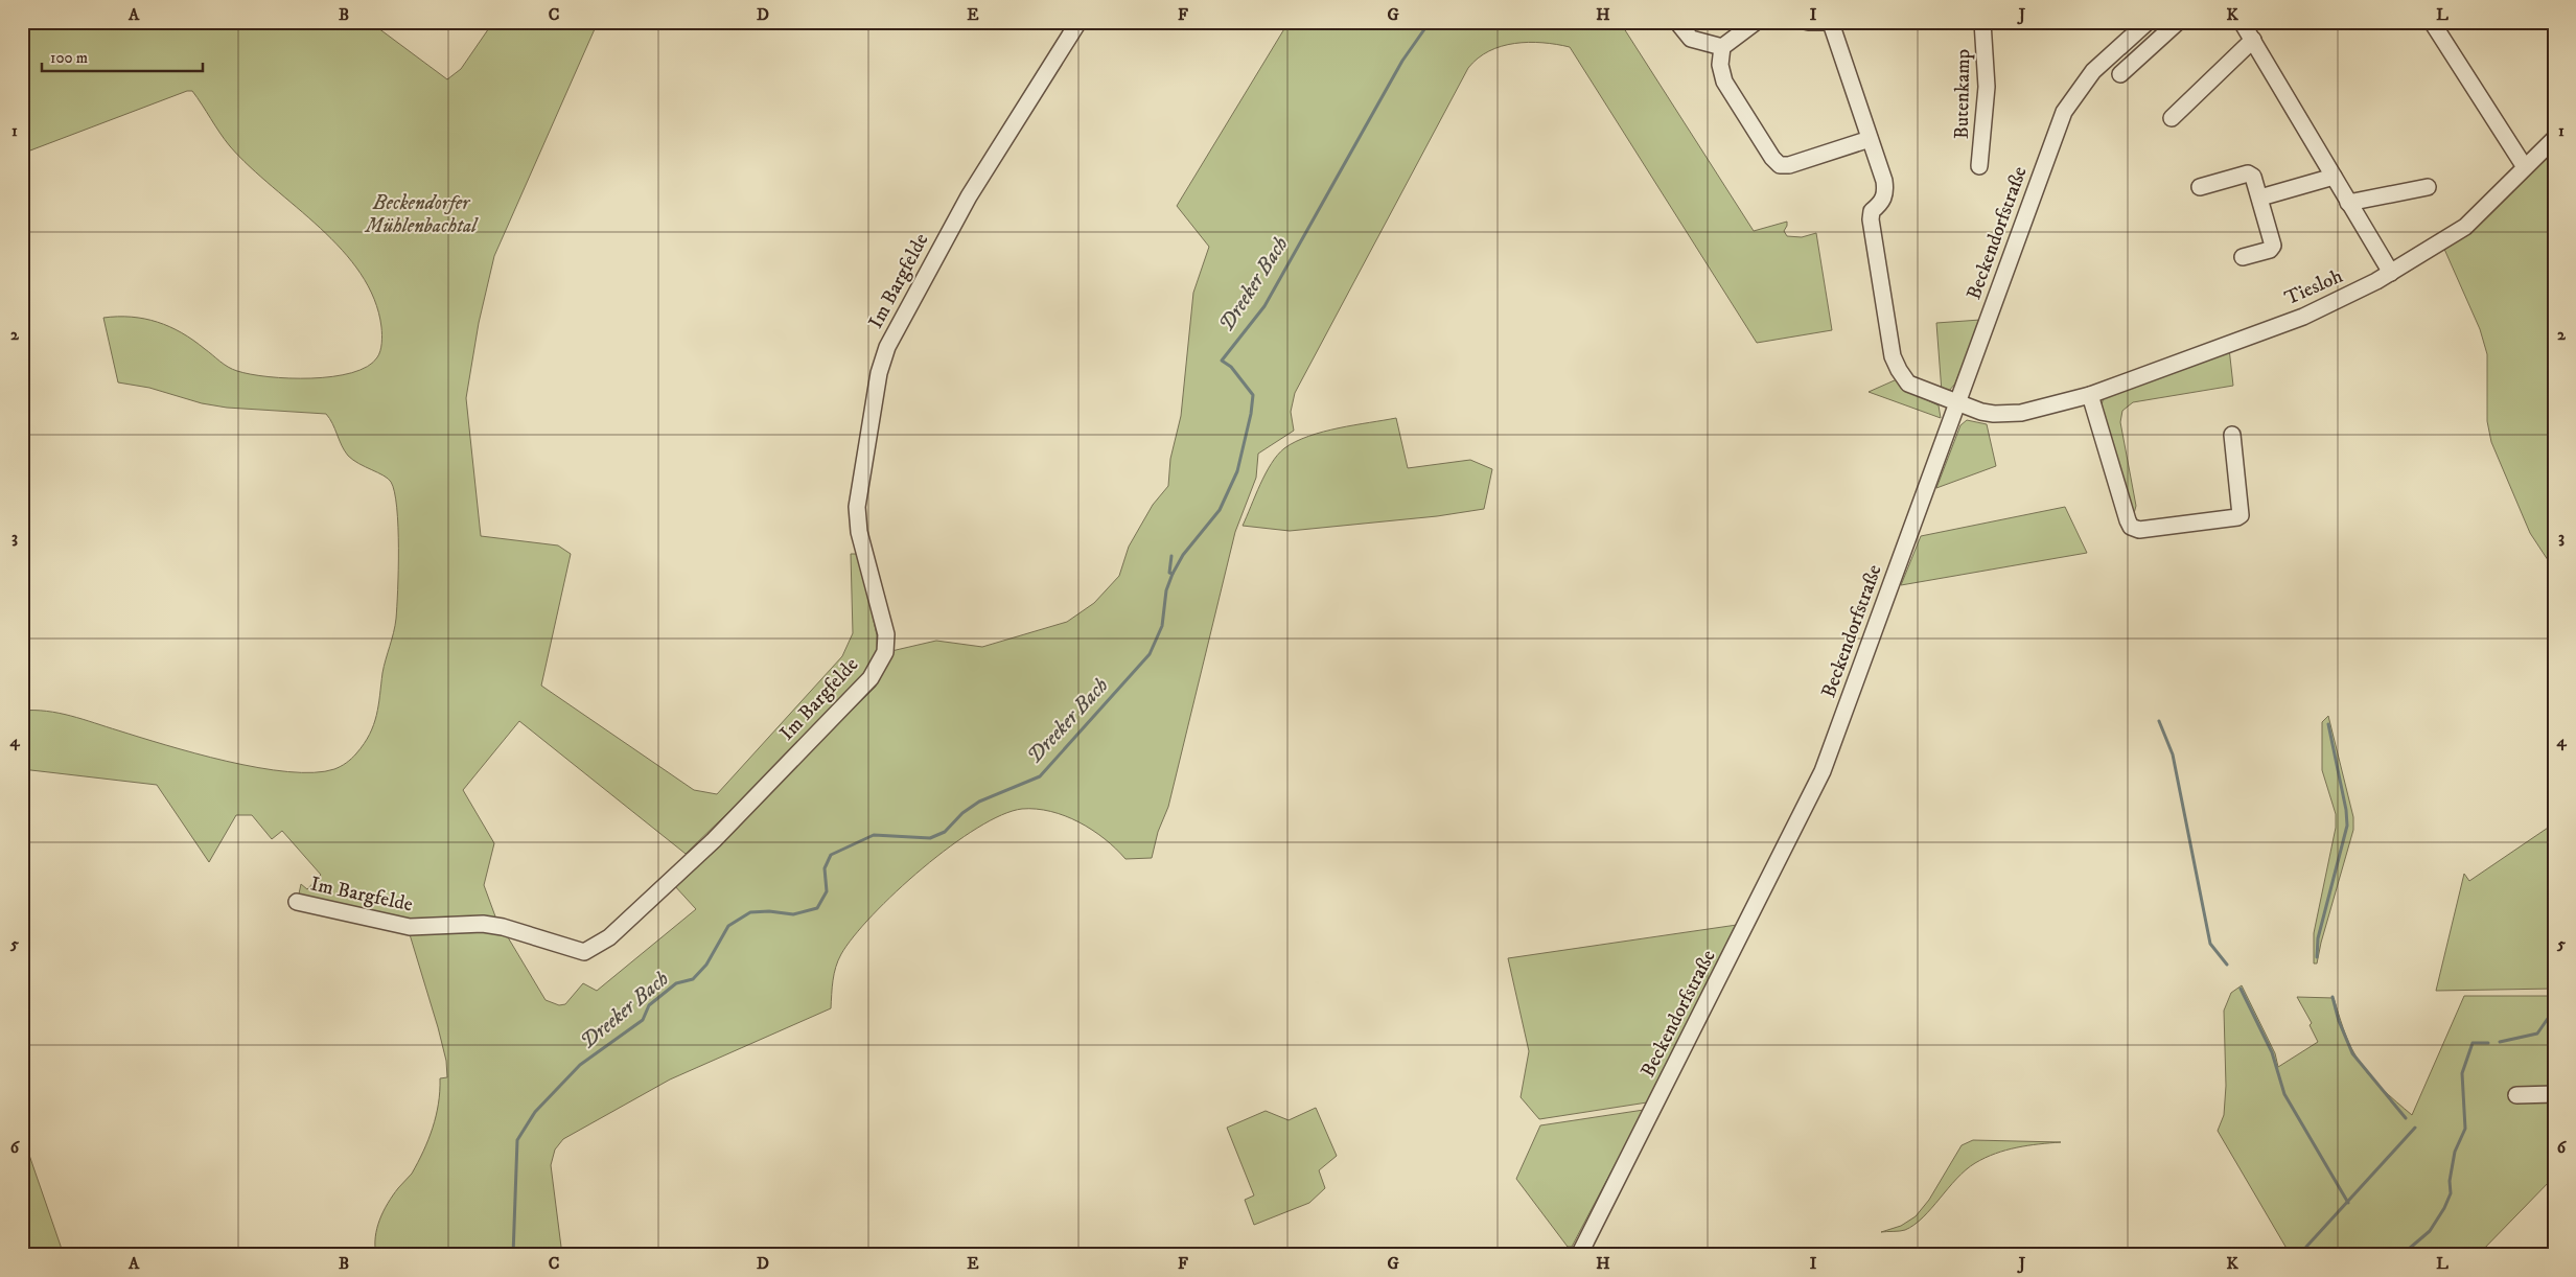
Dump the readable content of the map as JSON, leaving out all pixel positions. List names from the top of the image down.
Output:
{
  "streets": {
    "street": [
      "Butenkamp",
      "Beckendorfstraße",
      "Im Bargfelde",
      "Tiesloh"
    ]
  },
  "crossings": [
    ["Beckendorfstraße", "Tiesloh"]
  ],
  "water": ["Dreeker Bach"],
  "parks": ["Beckendorfer Mühlenbachtal"],
  "scale_bar": "100 m",
  "grid": {
    "columns": [
      "A",
      "B",
      "C",
      "D",
      "E",
      "F",
      "G",
      "H",
      "I",
      "J",
      "K",
      "L"
    ],
    "rows": [
      "1",
      "2",
      "3",
      "4",
      "5",
      "6"
    ]
  }
}
